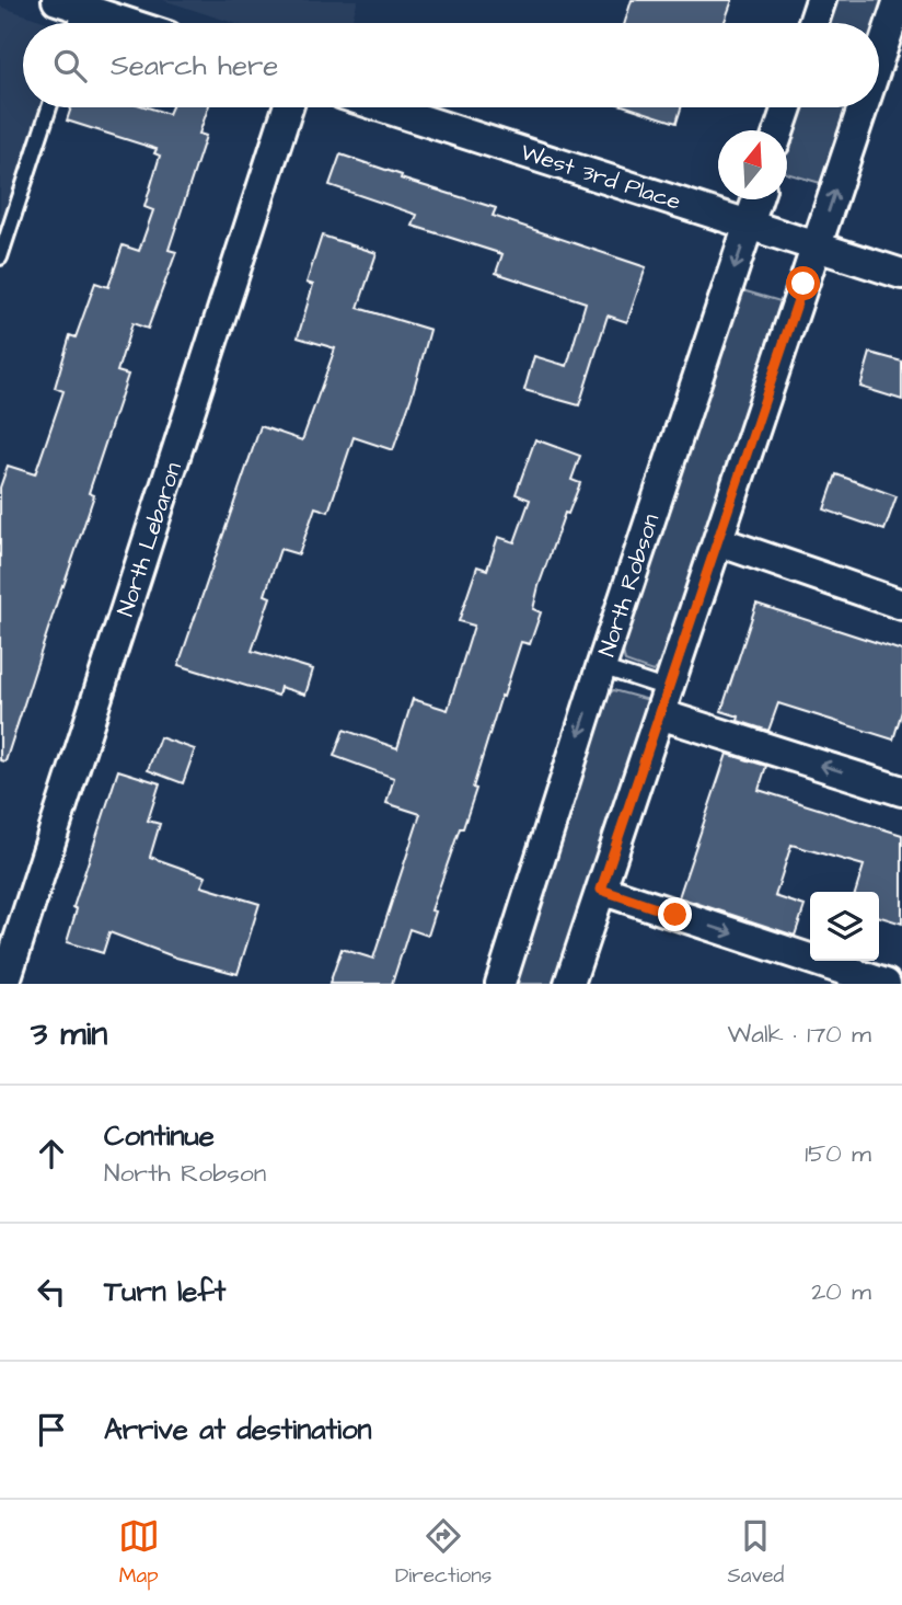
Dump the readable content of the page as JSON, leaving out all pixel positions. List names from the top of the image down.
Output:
{
  "streets": {
    "street": ["West 3rd Place", "North Lebaron", "North Robson"]
  },
  "crossings": [
    ["West 3rd Place", "North Robson"]
  ],
  "north": "top",
  "page": {
    "search": "Search here",
    "heading": ["3 min", "Walk · 170 m"],
    "list": [
      ["Continue", "North Robson", "150 m"],
      ["Turn left", "20 m"],
      "Arrive at destination"
    ],
    "nav": ["Map", "Directions", "Saved"]
  }
}
